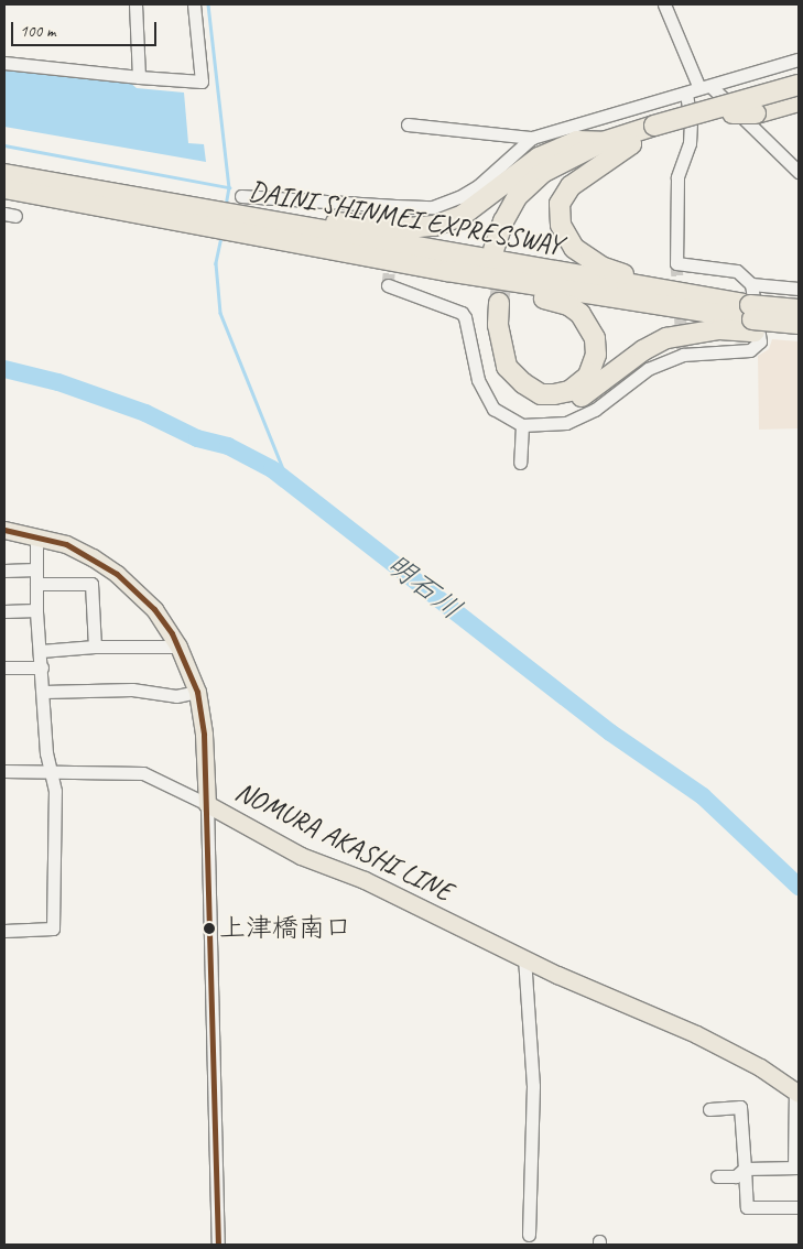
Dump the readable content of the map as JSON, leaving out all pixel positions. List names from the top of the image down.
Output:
{
  "streets": {
    "highway": ["DAINI SHINMEI EXPRESSWAY"],
    "main road": ["NOMURA AKASHI LINE"]
  },
  "water": ["明石川"],
  "places": ["上津橋南口"],
  "scale_bar": "100 m"
}
